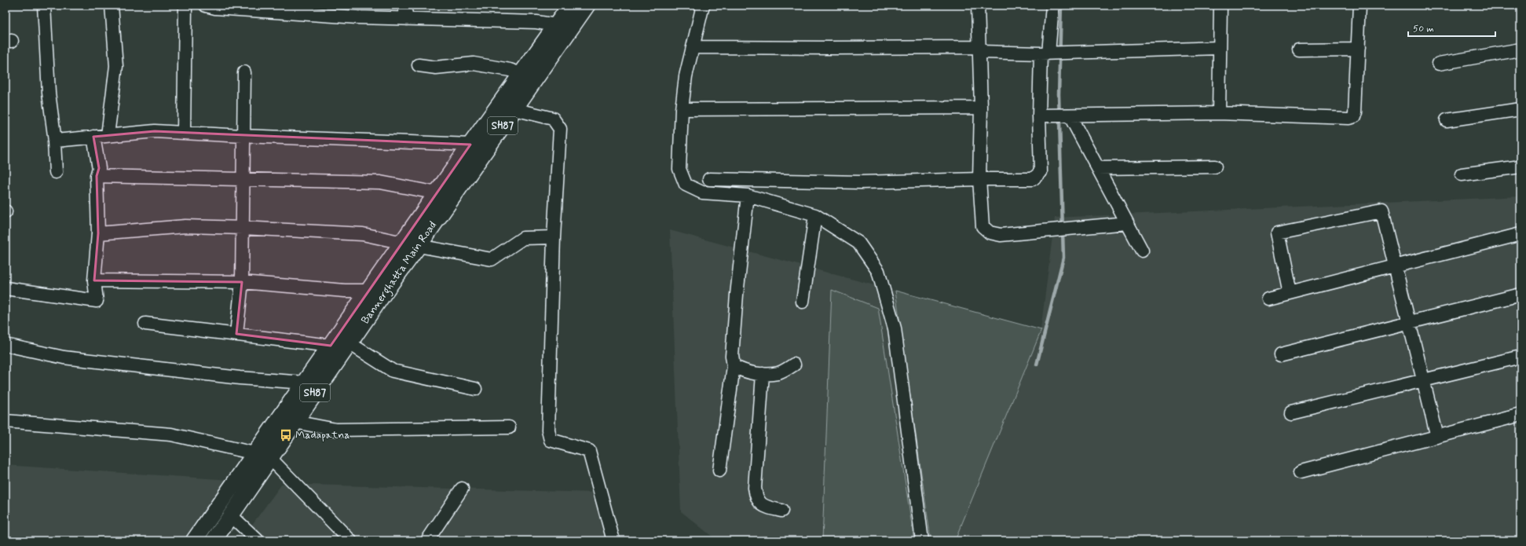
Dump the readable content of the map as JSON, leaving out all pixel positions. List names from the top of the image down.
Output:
{
  "streets": {
    "main road": ["SH87", "Bannerghatta Main Road"]
  },
  "places": {
    "bus stop": ["Madapatna"]
  },
  "scale_bar": "50 m"
}
